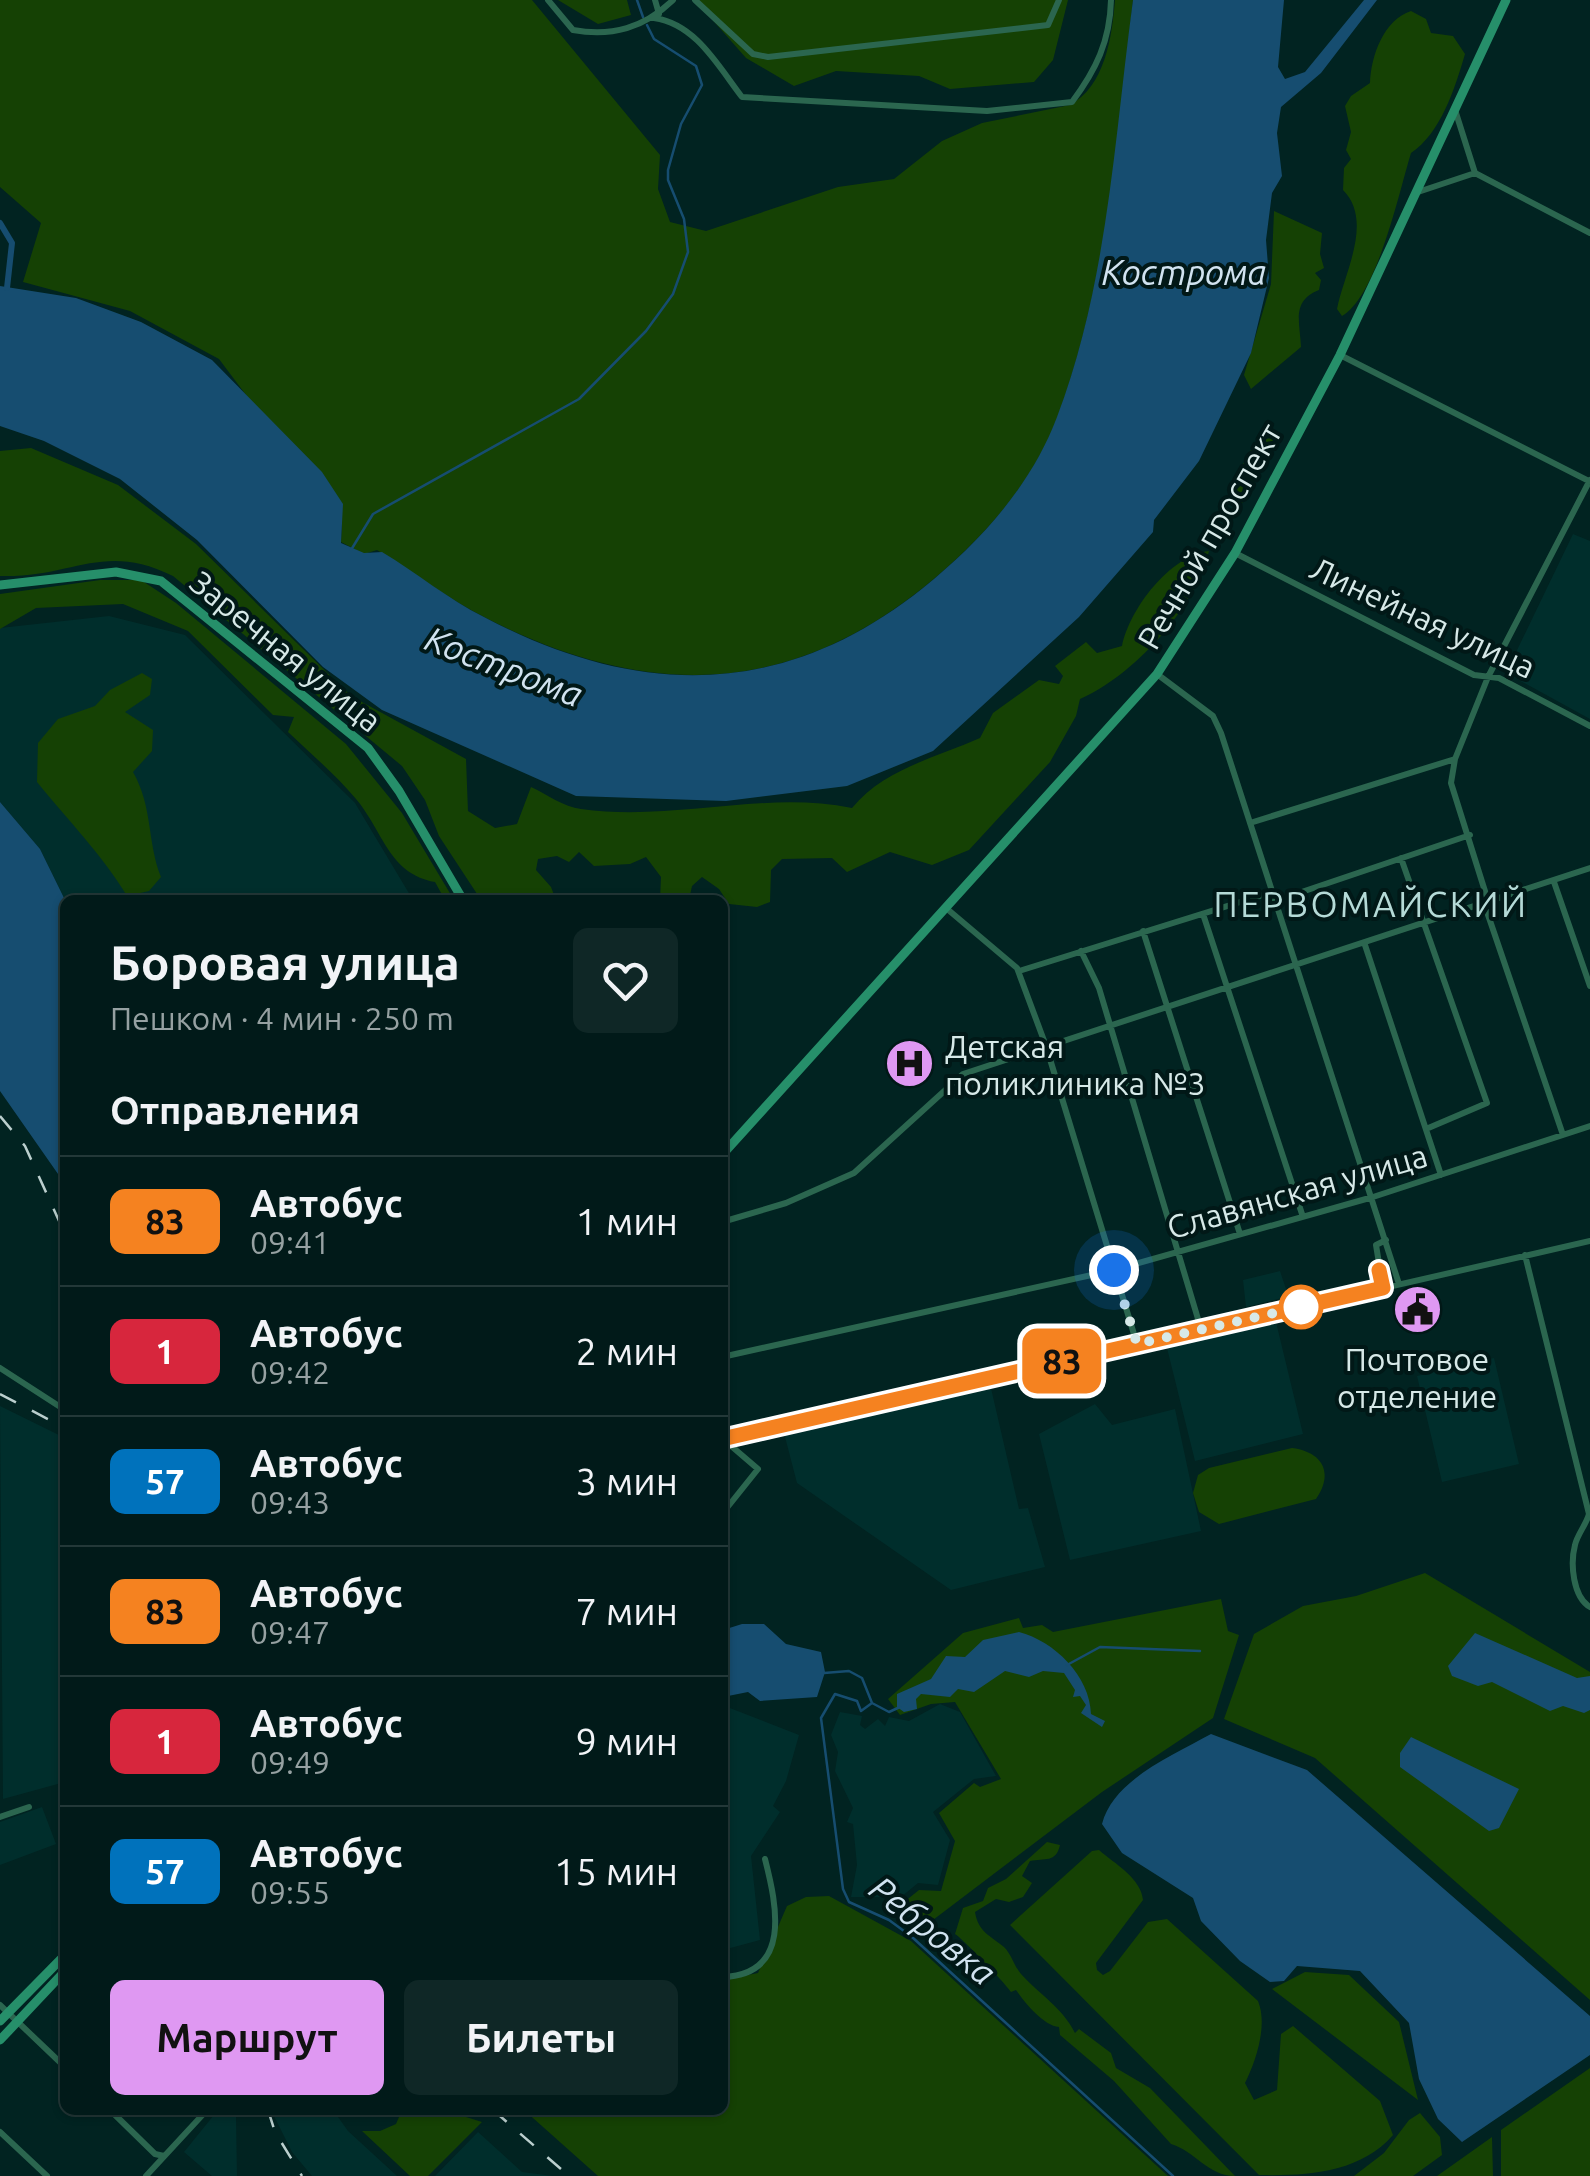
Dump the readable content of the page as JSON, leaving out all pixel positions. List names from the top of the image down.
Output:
{
  "streets": {
    "street": [
      "Речной проспект",
      "Линейная улица",
      "Заречная улица",
      "Славянская улица"
    ]
  },
  "crossings": [
    ["Речной проспект", "Линейная улица"]
  ],
  "districts": ["ПЕРВОМАЙСКИЙ"],
  "water": ["Кострома", "Ребровка"],
  "places": {
    "hospital": ["Детская поликлиника №3"],
    "public building": ["Почтовое отделение"]
  },
  "lines": ["bus line 83"],
  "page": {
    "on_map": "83",
    "heading": [
      ["Боровая улица", "Пешком · 4 мин · 250 m"],
      "Отправления"
    ],
    "list": [
      {
        "mark": "83",
        "name": "Автобус",
        "note": "09:41",
        "value": "1 мин"
      },
      {
        "mark": "1",
        "name": "Автобус",
        "note": "09:42",
        "value": "2 мин"
      },
      {
        "mark": "57",
        "name": "Автобус",
        "note": "09:43",
        "value": "3 мин"
      },
      {
        "mark": "83",
        "name": "Автобус",
        "note": "09:47",
        "value": "7 мин"
      },
      {
        "mark": "1",
        "name": "Автобус",
        "note": "09:49",
        "value": "9 мин"
      },
      {
        "mark": "57",
        "name": "Автобус",
        "note": "09:55",
        "value": "15 мин"
      }
    ],
    "buttons": ["Маршрут", "Билеты"]
  }
}
